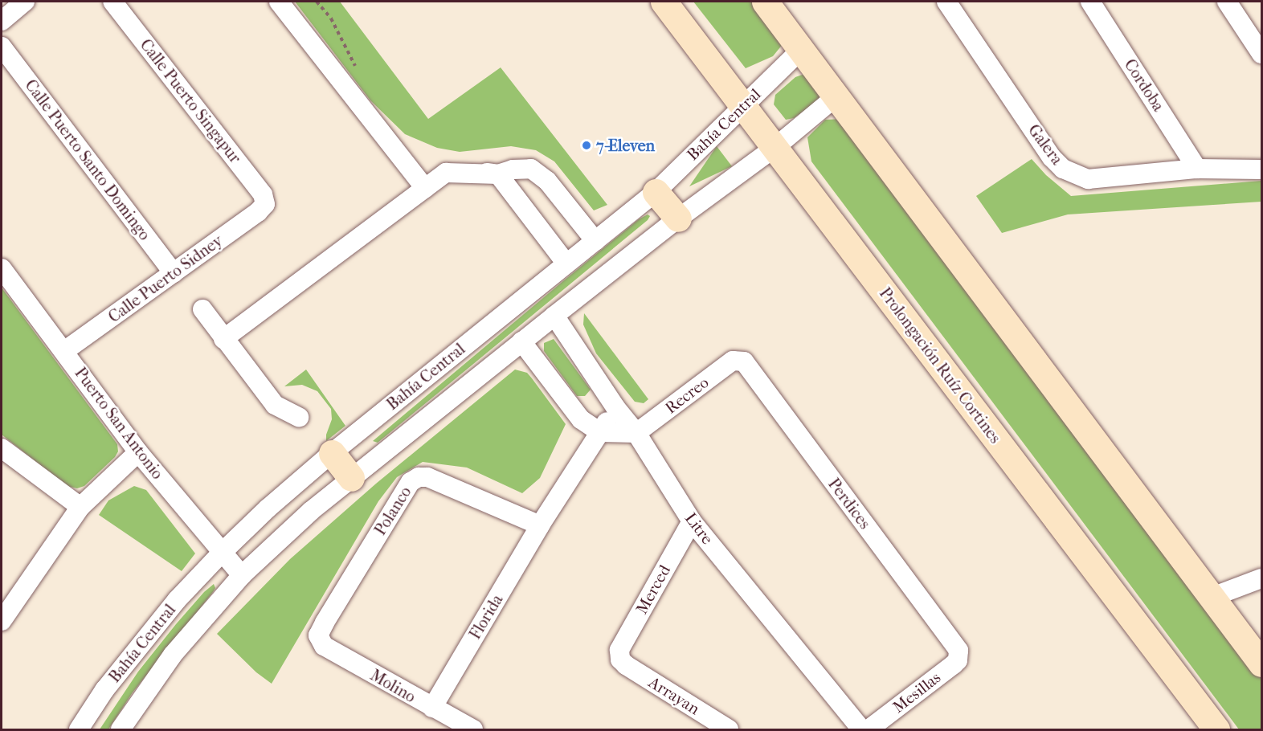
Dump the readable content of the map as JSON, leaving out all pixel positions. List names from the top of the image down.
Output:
{
  "streets": {
    "main road": ["Prolongación Ruíz Cortines"],
    "street": [
      "Cordoba",
      "Calle Puerto Singapur",
      "Bahía Central",
      "Galera",
      "Calle Puerto Santo Domingo",
      "Calle Puerto Sidney",
      "Recreo",
      "Puerto San Antonio",
      "Perdices",
      "Polanco",
      "Litre",
      "Merced",
      "Florida",
      "Molino",
      "Mesillas",
      "Arrayan"
    ]
  },
  "crossings": [
    ["Cordoba", "Galera"],
    ["Calle Puerto Singapur", "Calle Puerto Sidney"],
    ["Bahía Central", "Prolongación Ruíz Cortines"],
    ["Bahía Central", "Puerto San Antonio"],
    ["Bahía Central", "Litre"],
    ["Calle Puerto Santo Domingo", "Calle Puerto Sidney"],
    ["Calle Puerto Sidney", "Puerto San Antonio"],
    ["Recreo", "Perdices"],
    ["Recreo", "Litre"],
    ["Perdices", "Mesillas"],
    ["Polanco", "Florida"],
    ["Polanco", "Molino"],
    ["Litre", "Merced"],
    ["Litre", "Florida"],
    ["Merced", "Arrayan"],
    ["Florida", "Molino"]
  ],
  "places": ["7-Eleven"]
}
